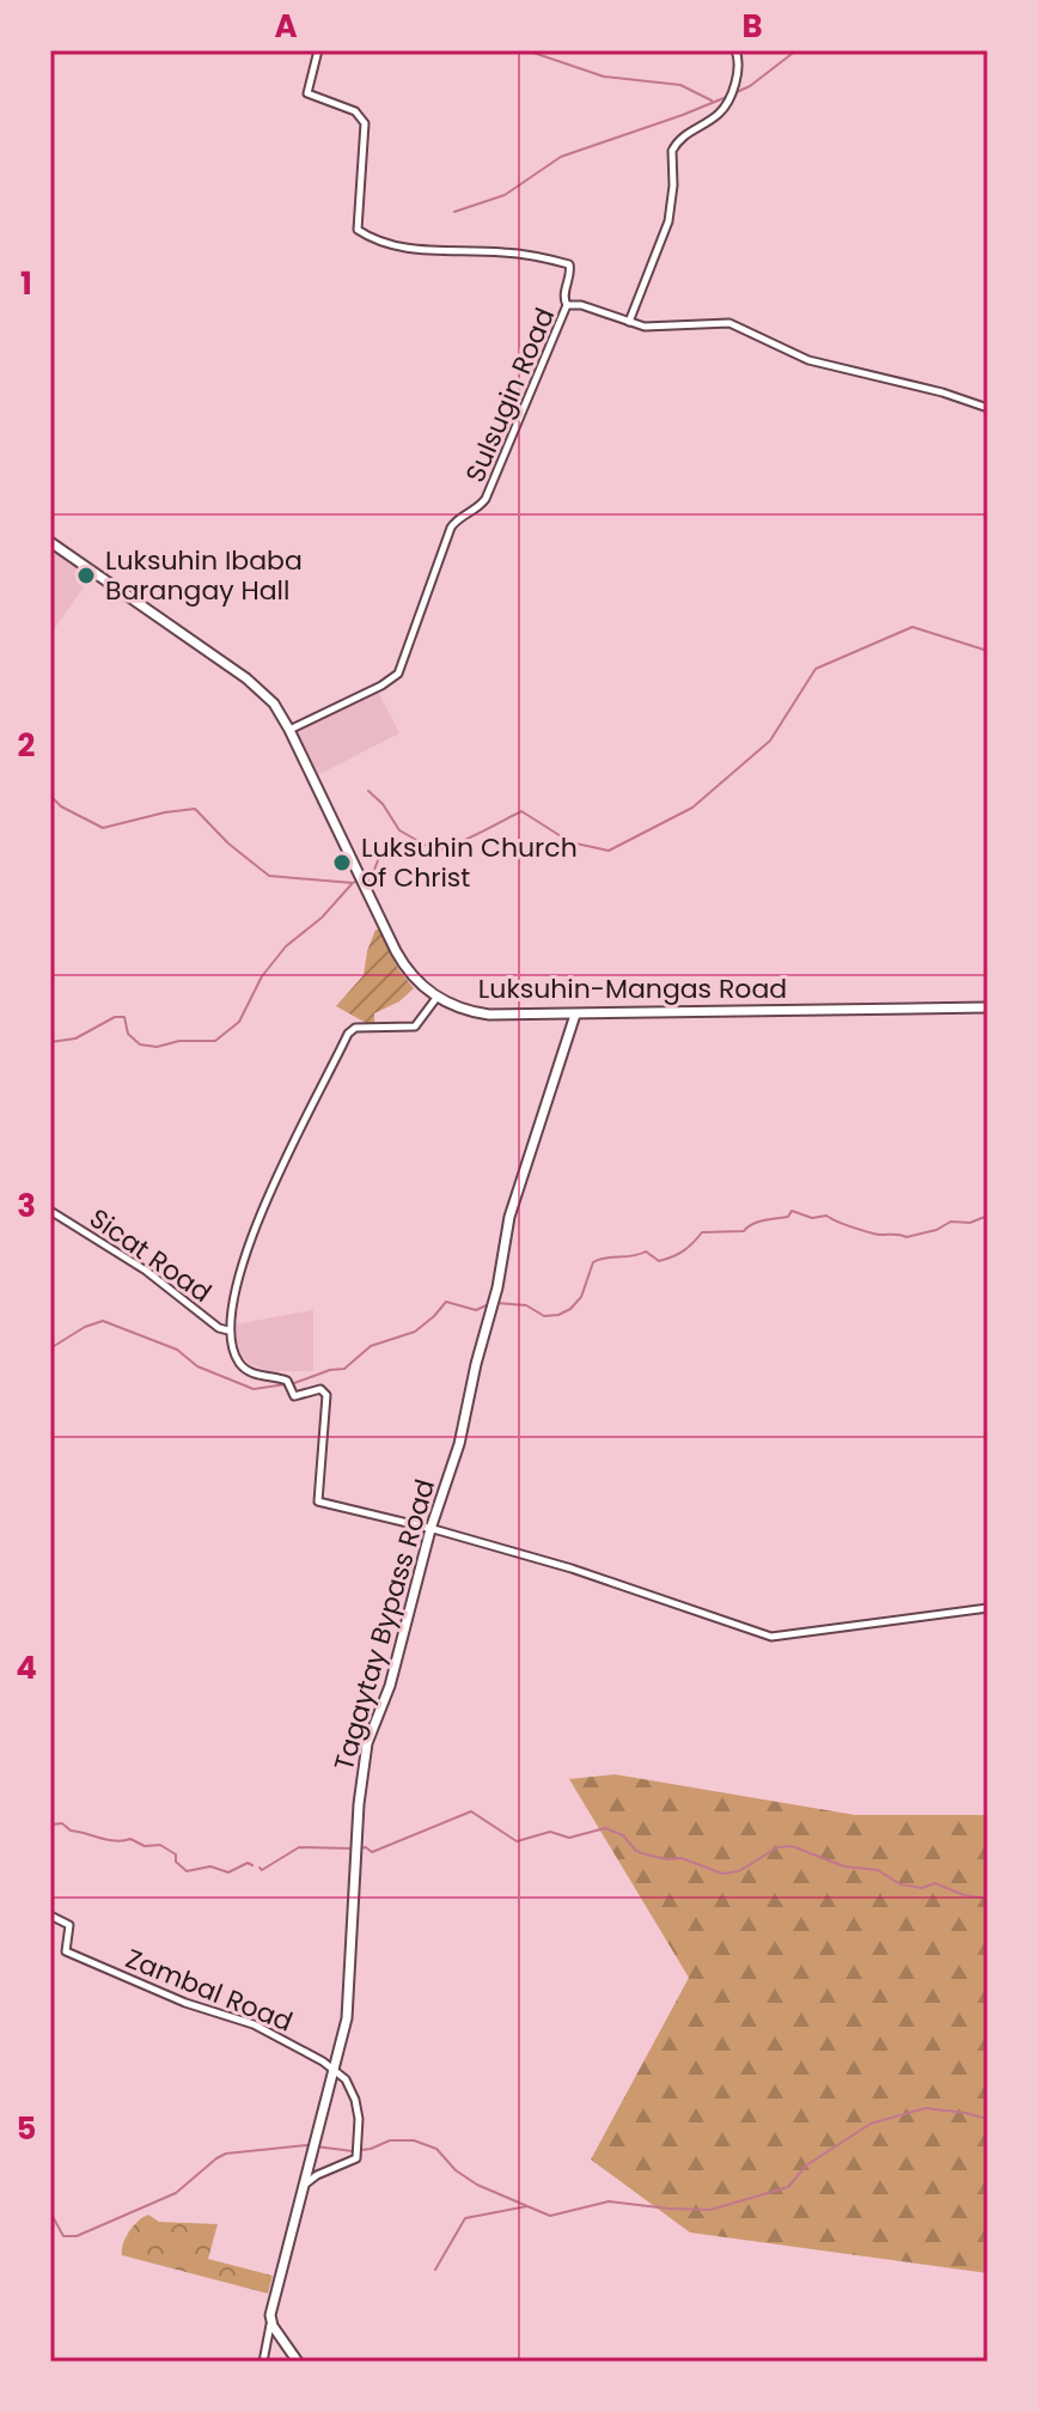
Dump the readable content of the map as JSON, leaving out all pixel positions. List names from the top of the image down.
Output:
{
  "streets": {
    "main road": ["Luksuhin-Mangas Road", "Tagaytay Bypass Road"],
    "street": ["Sulsugin Road", "Sicat Road", "Zambal Road"]
  },
  "crossings": [
    ["Sulsugin Road", "Luksuhin-Mangas Road"],
    ["Luksuhin-Mangas Road", "Tagaytay Bypass Road"],
    ["Tagaytay Bypass Road", "Zambal Road"]
  ],
  "places": ["Luksuhin Ibaba Barangay Hall", "Luksuhin Church of Christ"],
  "grid": {
    "columns": ["A", "B"],
    "rows": [
      "1",
      "2",
      "3",
      "4",
      "5"
    ]
  }
}
